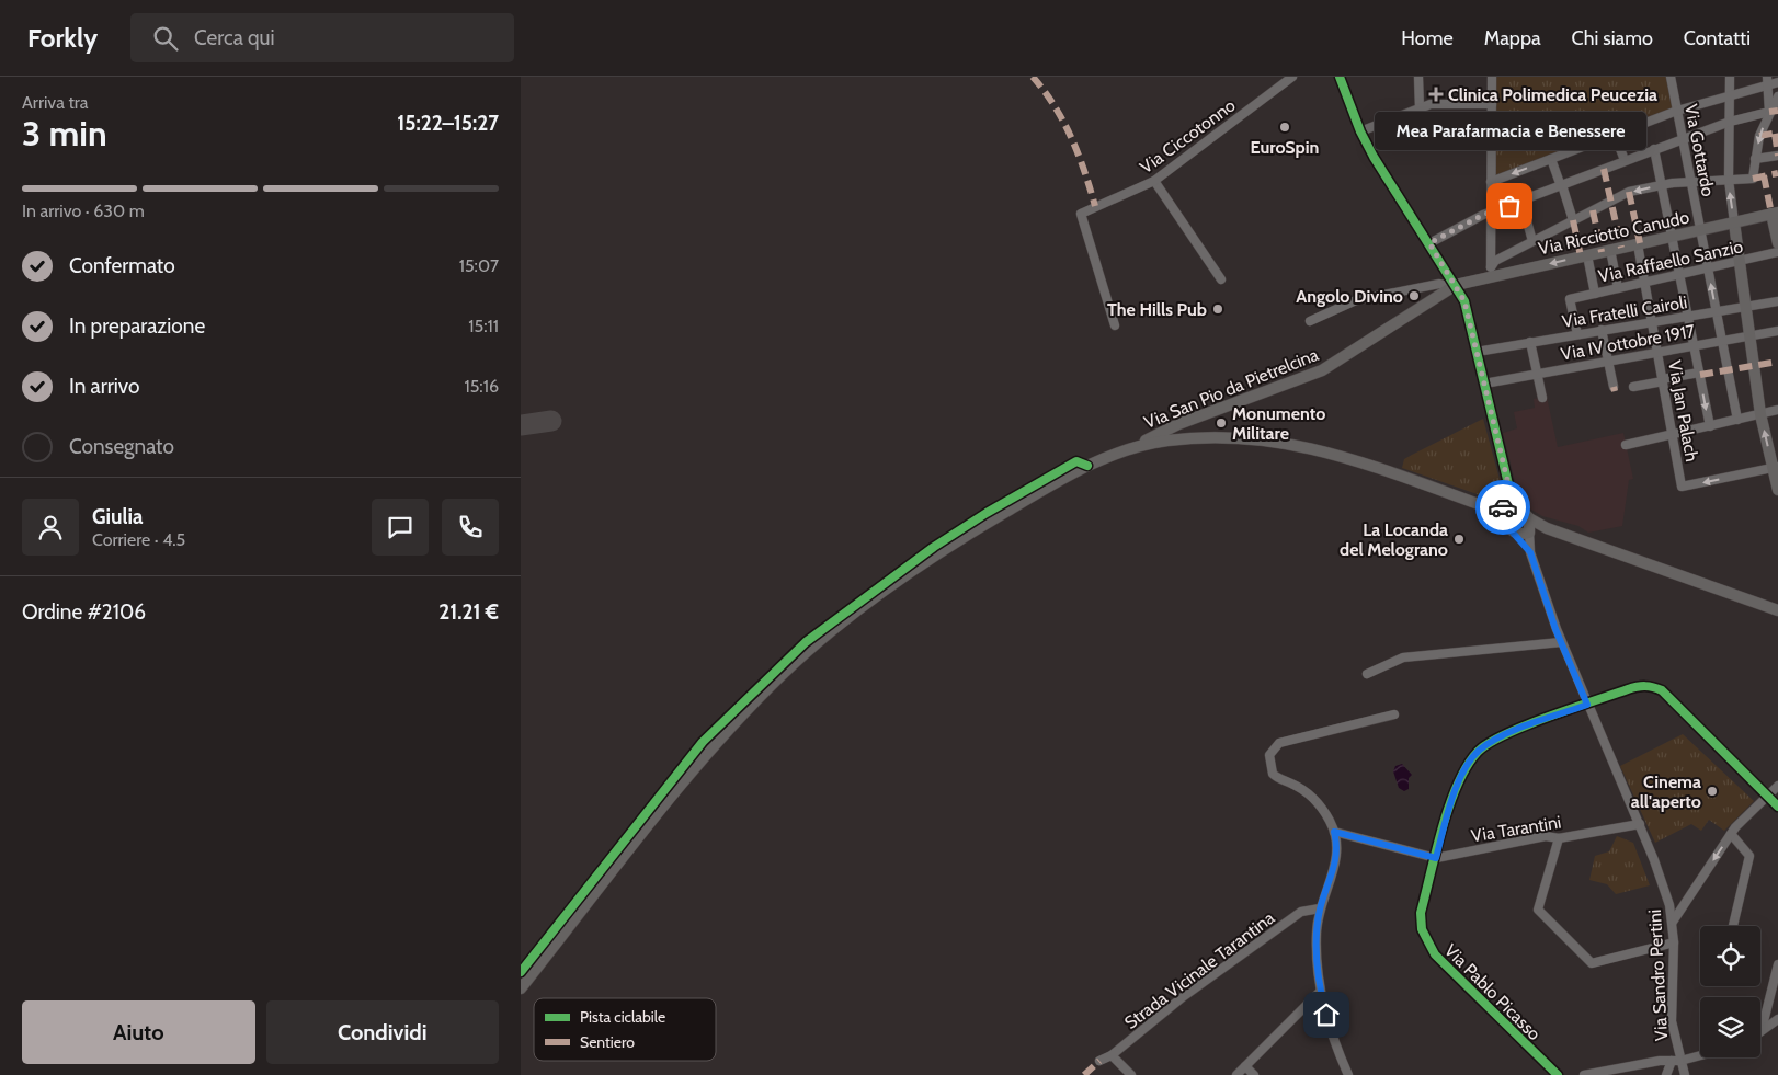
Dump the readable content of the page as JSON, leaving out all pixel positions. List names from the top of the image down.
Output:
{
  "streets": {
    "main road": ["Via Ricciotto Canudo", "Via San Pio da Pietrelcina"],
    "street": [
      "Via Ciccotonno",
      "Via Gottardo",
      "Via Raffaello Sanzio",
      "Via Fratelli Cairoli",
      "Via IV ottobre 1917",
      "Via Jan Palach",
      "Via Tarantini",
      "Strada Vicinale Tarantina",
      "Via Sandro Pertini",
      "Via Pablo Picasso"
    ]
  },
  "crossings": [
    ["Via Gottardo", "Via Ricciotto Canudo"],
    ["Via Gottardo", "Via Raffaello Sanzio"],
    ["Via Gottardo", "Via Fratelli Cairoli"],
    ["Via Gottardo", "Via IV ottobre 1917"],
    ["Via Ricciotto Canudo", "Via San Pio da Pietrelcina"],
    ["Via Ricciotto Canudo", "Via Jan Palach"],
    ["Via Raffaello Sanzio", "Via Fratelli Cairoli"],
    ["Via Raffaello Sanzio", "Via Jan Palach"],
    ["Via Fratelli Cairoli", "Via Jan Palach"],
    ["Via IV ottobre 1917", "Via Jan Palach"],
    ["Via Tarantini", "Via Sandro Pertini"],
    ["Via Tarantini", "Via Pablo Picasso"],
    ["Via Sandro Pertini", "Via Pablo Picasso"]
  ],
  "places": {
    "health": ["Clinica Polimedica Peucezia"],
    "other": [
      "EuroSpin",
      "Mea Parafarmacia e Benessere",
      "Angolo Divino",
      "The Hills Pub",
      "Monumento Militare",
      "La Locanda del Melograno",
      "Cinema all'aperto"
    ]
  },
  "legend": ["Pista ciclabile", "Sentiero"],
  "page": {
    "header": "Forkly",
    "search": "Cerca qui",
    "nav": [
      "Home",
      "Mappa",
      "Chi siamo",
      "Contatti"
    ],
    "heading": ["3 min", "Arriva tra", "15:22–15:27"],
    "panel": [
      "Giulia",
      "Corriere · 4.5",
      "Ordine #2106",
      "21.21 €"
    ],
    "bubble": "Mea Parafarmacia e Benessere",
    "bar": "In arrivo · 630 m",
    "list": [
      ["Confermato", "15:07"],
      ["In preparazione", "15:11"],
      ["In arrivo", "15:16"],
      "Consegnato"
    ],
    "buttons": ["Aiuto", "Condividi"]
  }
}
